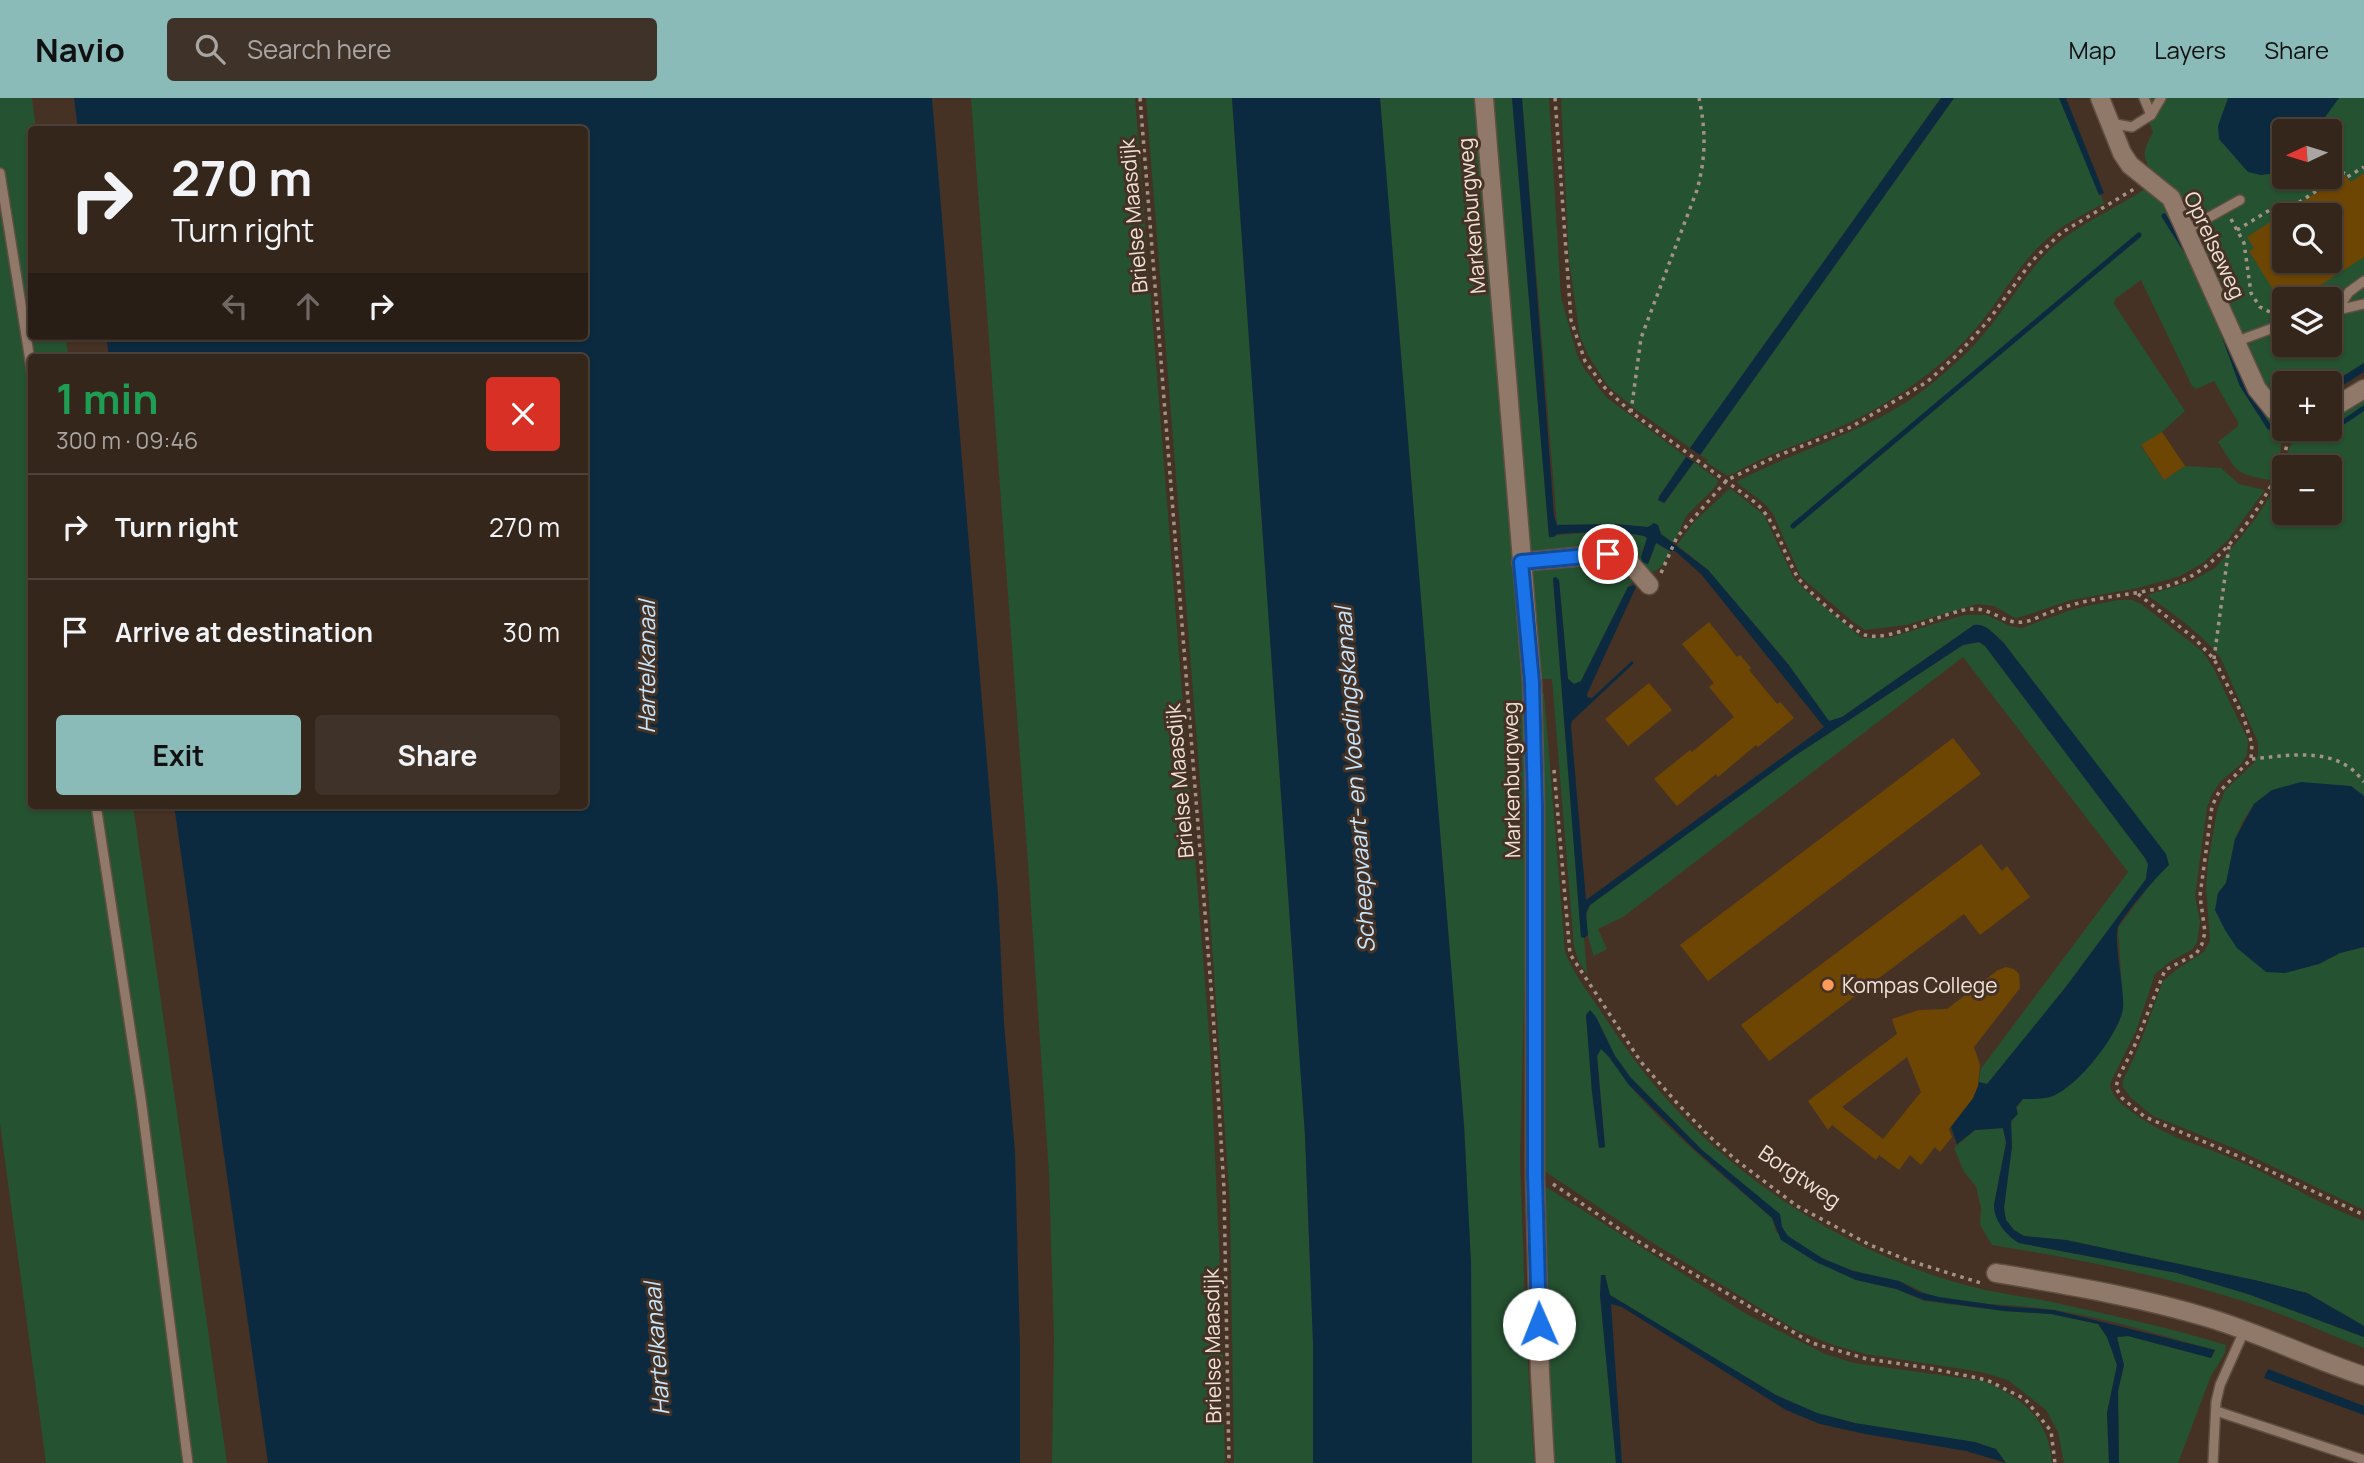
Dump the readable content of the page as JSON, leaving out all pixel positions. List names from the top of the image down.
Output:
{
  "streets": {
    "street": ["Markenburgweg", "Oprelseweg"],
    "path": ["Brielse Maasdijk", "Borgtweg"]
  },
  "water": ["Hartelkanaal", "Scheepvaart- en Voedingskanaal"],
  "places": ["Kompas College"],
  "north": "left",
  "page": {
    "header": "Navio",
    "search": "Search here",
    "nav": ["Map", "Layers", "Share"],
    "map_buttons": ["+", "−"],
    "turn": ["270 m", "Turn right"],
    "heading": ["1 min", "300 m · 09:46"],
    "list": [
      {
        "name": "Turn right",
        "value": "270 m"
      },
      {
        "name": "Arrive at destination",
        "value": "30 m"
      }
    ],
    "buttons": ["Exit", "Share"]
  }
}
